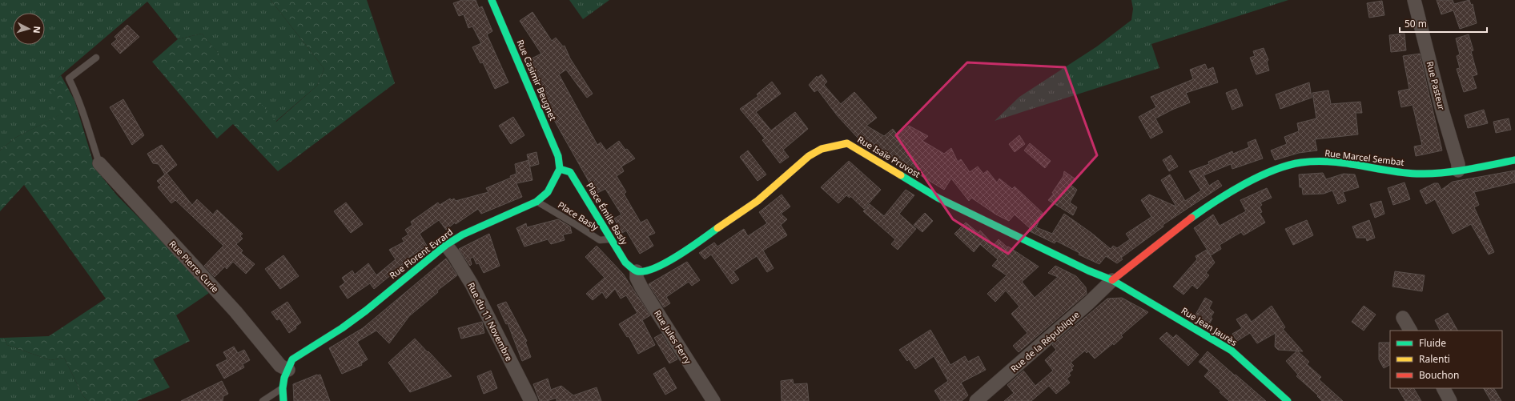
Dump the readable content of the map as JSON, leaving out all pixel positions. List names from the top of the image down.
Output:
{
  "streets": {
    "street": [
      "Rue Casimir Beugnet",
      "Rue Pasteur",
      "Rue Isaïe Pruvost",
      "Rue Marcel Sembat",
      "Place Émile Basly",
      "Rue Florent Evrard",
      "Rue Pierre Curie",
      "Rue du 11 Novembre",
      "Rue Jean Jaurès",
      "Rue Jules Ferry",
      "Rue de la République"
    ],
    "lane": ["Place Basly"]
  },
  "crossings": [
    ["Rue Casimir Beugnet", "Place Émile Basly"],
    ["Rue Casimir Beugnet", "Rue Florent Evrard"],
    ["Rue Pasteur", "Rue Marcel Sembat"],
    ["Rue Isaïe Pruvost", "Rue Marcel Sembat"],
    ["Rue Isaïe Pruvost", "Place Émile Basly"],
    ["Rue Isaïe Pruvost", "Rue Jean Jaurès"],
    ["Rue Isaïe Pruvost", "Rue Jules Ferry"],
    ["Rue Isaïe Pruvost", "Rue de la République"],
    ["Rue Marcel Sembat", "Rue Jean Jaurès"],
    ["Rue Marcel Sembat", "Rue de la République"],
    ["Place Émile Basly", "Place Basly"],
    ["Place Émile Basly", "Rue Florent Evrard"],
    ["Place Émile Basly", "Rue Jules Ferry"],
    ["Place Basly", "Rue Florent Evrard"],
    ["Rue Florent Evrard", "Rue Pierre Curie"],
    ["Rue Florent Evrard", "Rue du 11 Novembre"],
    ["Rue Jean Jaurès", "Rue de la République"]
  ],
  "legend": ["Fluide", "Ralenti", "Bouchon"],
  "scale_bar": "50 m",
  "north": "right"
}
